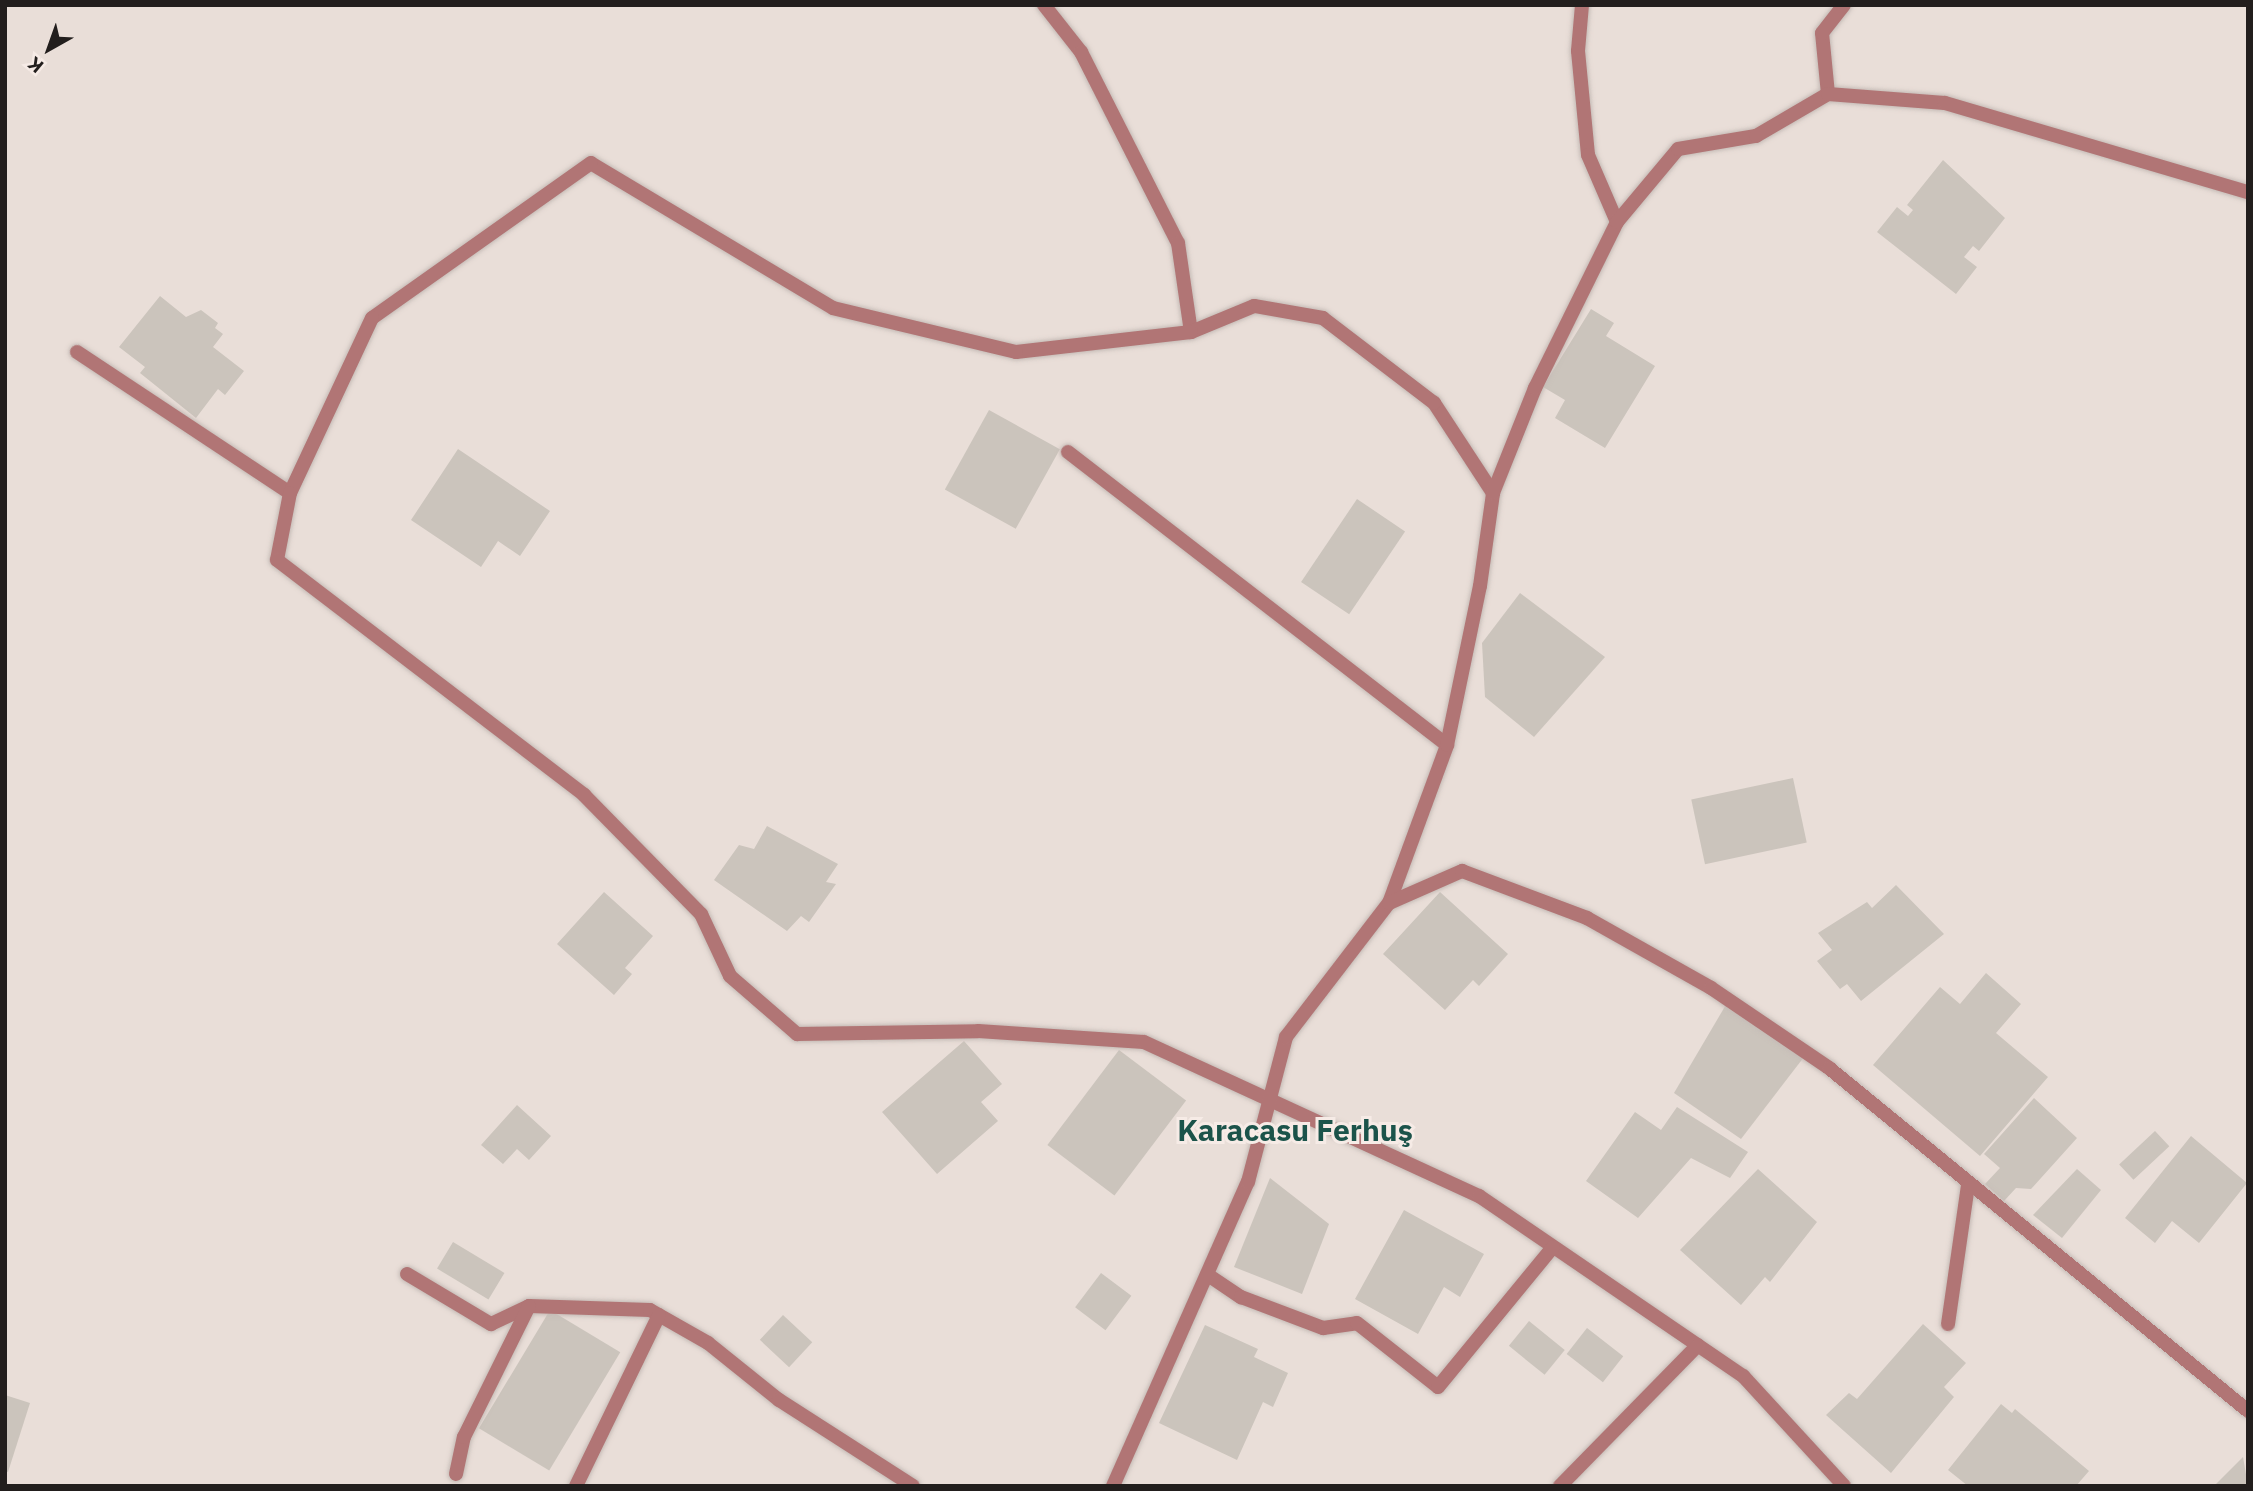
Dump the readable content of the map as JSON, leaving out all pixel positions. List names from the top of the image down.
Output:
{
  "districts": ["Karacasu Ferhuş"],
  "north": "bottom left"
}
